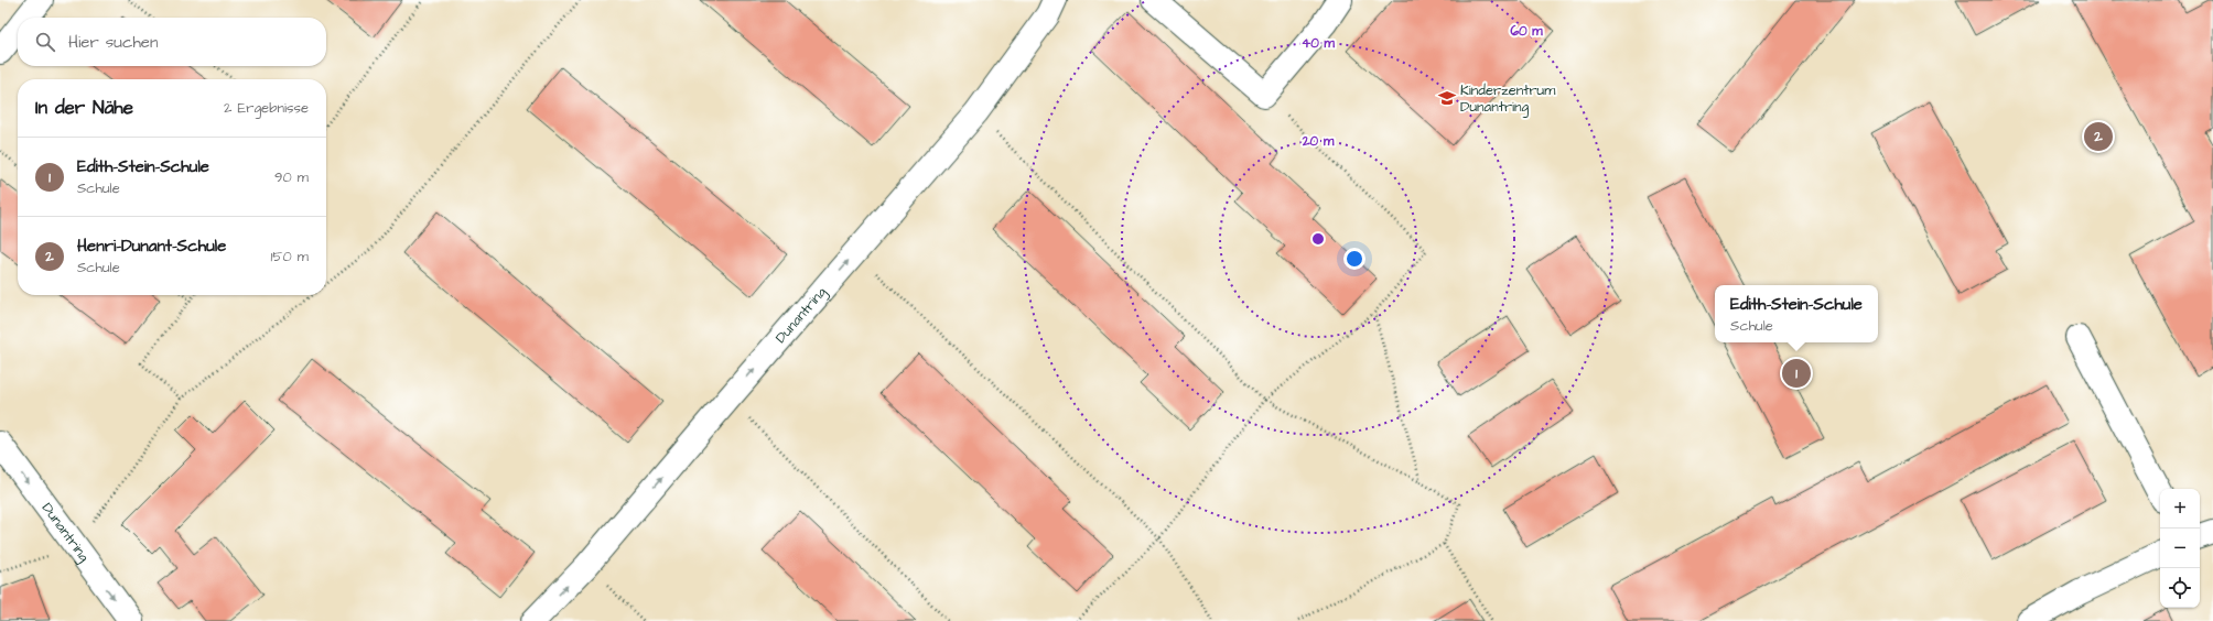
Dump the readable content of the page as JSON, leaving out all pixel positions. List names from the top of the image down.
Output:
{
  "streets": {
    "street": ["Dunantring"]
  },
  "places": {
    "school or university": ["Kinderzentrum Dunantring"]
  },
  "page": {
    "search": "Hier suchen",
    "heading": ["In der Nähe", "2 Ergebnisse"],
    "pins": ["2", "1"],
    "list": [
      {
        "mark": "1",
        "name": "Edith-Stein-Schule",
        "note": "Schule",
        "value": "90 m"
      },
      {
        "mark": "2",
        "name": "Henri-Dunant-Schule",
        "note": "Schule",
        "value": "150 m"
      }
    ],
    "popup": ["Edith-Stein-Schule", "Schule"],
    "map_buttons": ["+", "−"]
  },
  "rings": ["60 m", "40 m", "20 m"]
}
